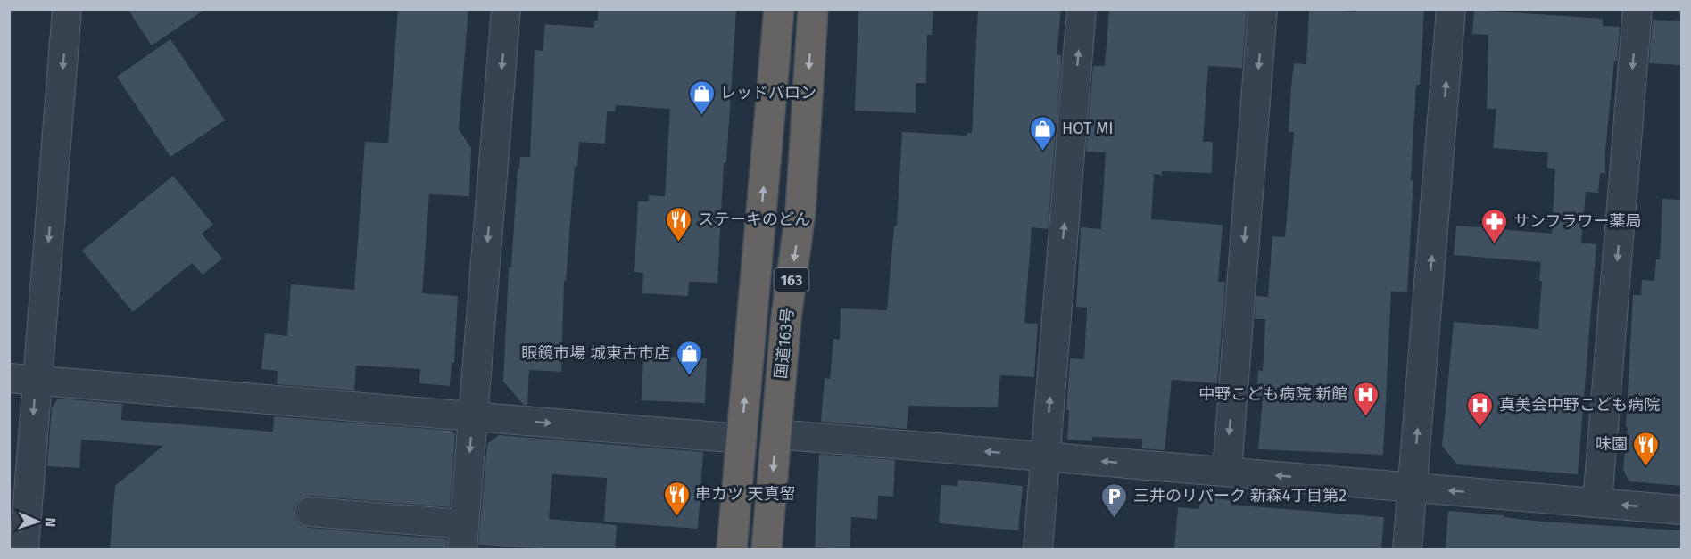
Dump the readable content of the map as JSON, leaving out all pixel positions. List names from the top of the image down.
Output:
{
  "streets": {
    "highway": ["163", "国道163号"]
  },
  "places": {
    "shop": ["レッドバロン", "HOT MI", "眼鏡市場 城東古市店"],
    "restaurant": ["ステーキのどん", "味園", "串カツ 天真留"],
    "pharmacy": ["サンフラワー薬局"],
    "hospital": ["中野こども病院 新館", "真美会中野こども病院"],
    "parking": ["三井のリパーク 新森4丁目第2"]
  },
  "north": "right"
}
